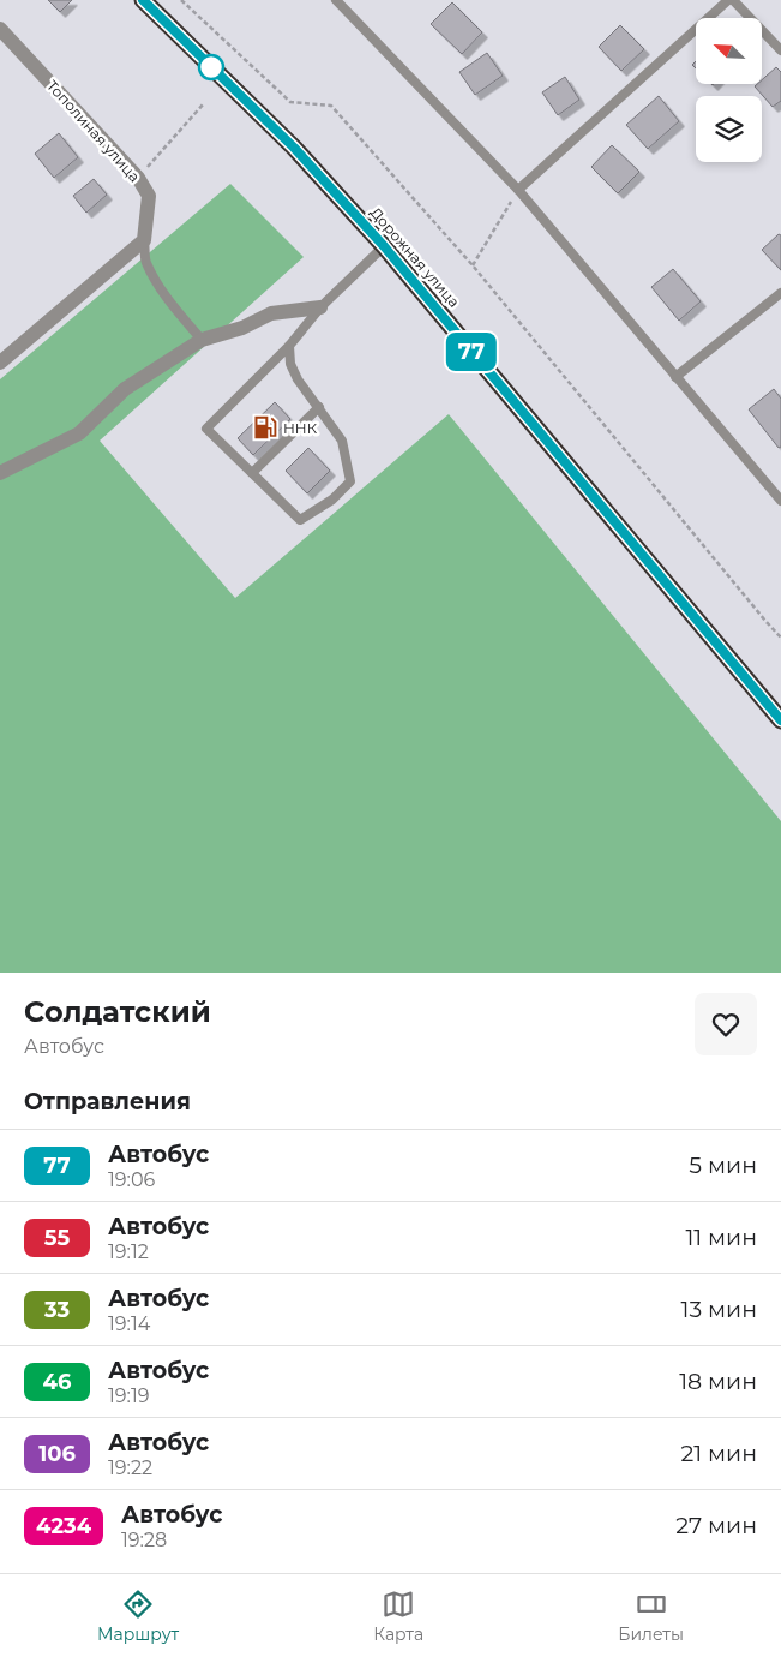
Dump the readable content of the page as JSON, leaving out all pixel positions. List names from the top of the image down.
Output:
{
  "streets": {
    "highway": ["Дорожная улица"],
    "street": ["Тополиная улица"]
  },
  "places": {
    "fuel station": ["ННК"]
  },
  "lines": ["bus line 77"],
  "north": "top left",
  "page": {
    "on_map": "77",
    "heading": [
      ["Солдатский", "Автобус"],
      "Отправления"
    ],
    "list": [
      {
        "mark": "77",
        "name": "Автобус",
        "note": "19:06",
        "value": "5 мин"
      },
      {
        "mark": "55",
        "name": "Автобус",
        "note": "19:12",
        "value": "11 мин"
      },
      {
        "mark": "33",
        "name": "Автобус",
        "note": "19:14",
        "value": "13 мин"
      },
      {
        "mark": "46",
        "name": "Автобус",
        "note": "19:19",
        "value": "18 мин"
      },
      {
        "mark": "106",
        "name": "Автобус",
        "note": "19:22",
        "value": "21 мин"
      },
      {
        "mark": "4234",
        "name": "Автобус",
        "note": "19:28",
        "value": "27 мин"
      }
    ],
    "tabs": ["Маршрут", "Карта", "Билеты"]
  }
}
